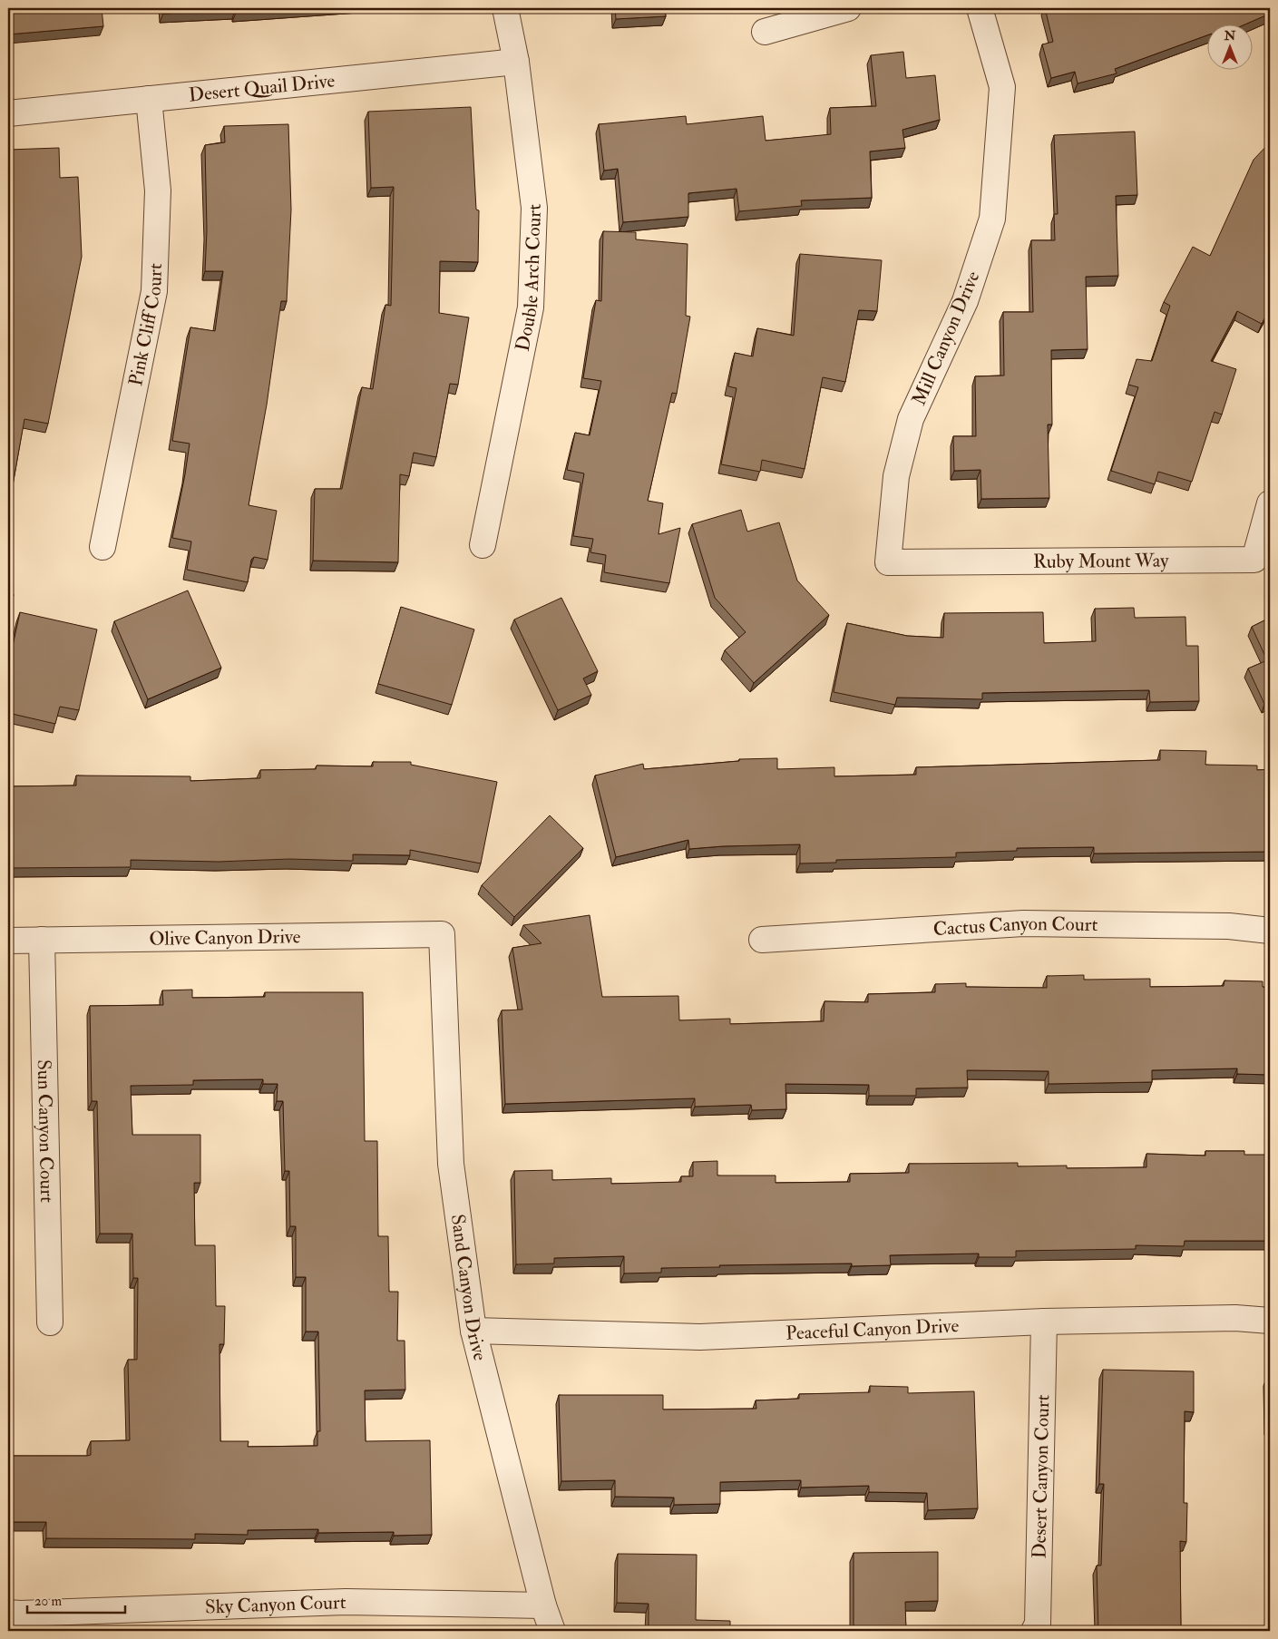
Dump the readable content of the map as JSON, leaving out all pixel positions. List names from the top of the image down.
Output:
{
  "streets": {
    "street": [
      "Desert Quail Drive",
      "Double Arch Court",
      "Pink Cliff Court",
      "Mill Canyon Drive",
      "Ruby Mount Way",
      "Cactus Canyon Court",
      "Olive Canyon Drive",
      "Sun Canyon Court",
      "Sand Canyon Drive",
      "Peaceful Canyon Drive",
      "Desert Canyon Court",
      "Sky Canyon Court"
    ]
  },
  "crossings": [
    ["Desert Quail Drive", "Double Arch Court"],
    ["Desert Quail Drive", "Pink Cliff Court"],
    ["Mill Canyon Drive", "Ruby Mount Way"],
    ["Olive Canyon Drive", "Sun Canyon Court"],
    ["Olive Canyon Drive", "Sand Canyon Drive"],
    ["Sand Canyon Drive", "Peaceful Canyon Drive"],
    ["Sand Canyon Drive", "Sky Canyon Court"],
    ["Peaceful Canyon Drive", "Desert Canyon Court"]
  ],
  "scale_bar": "20 m",
  "north": "top"
}
